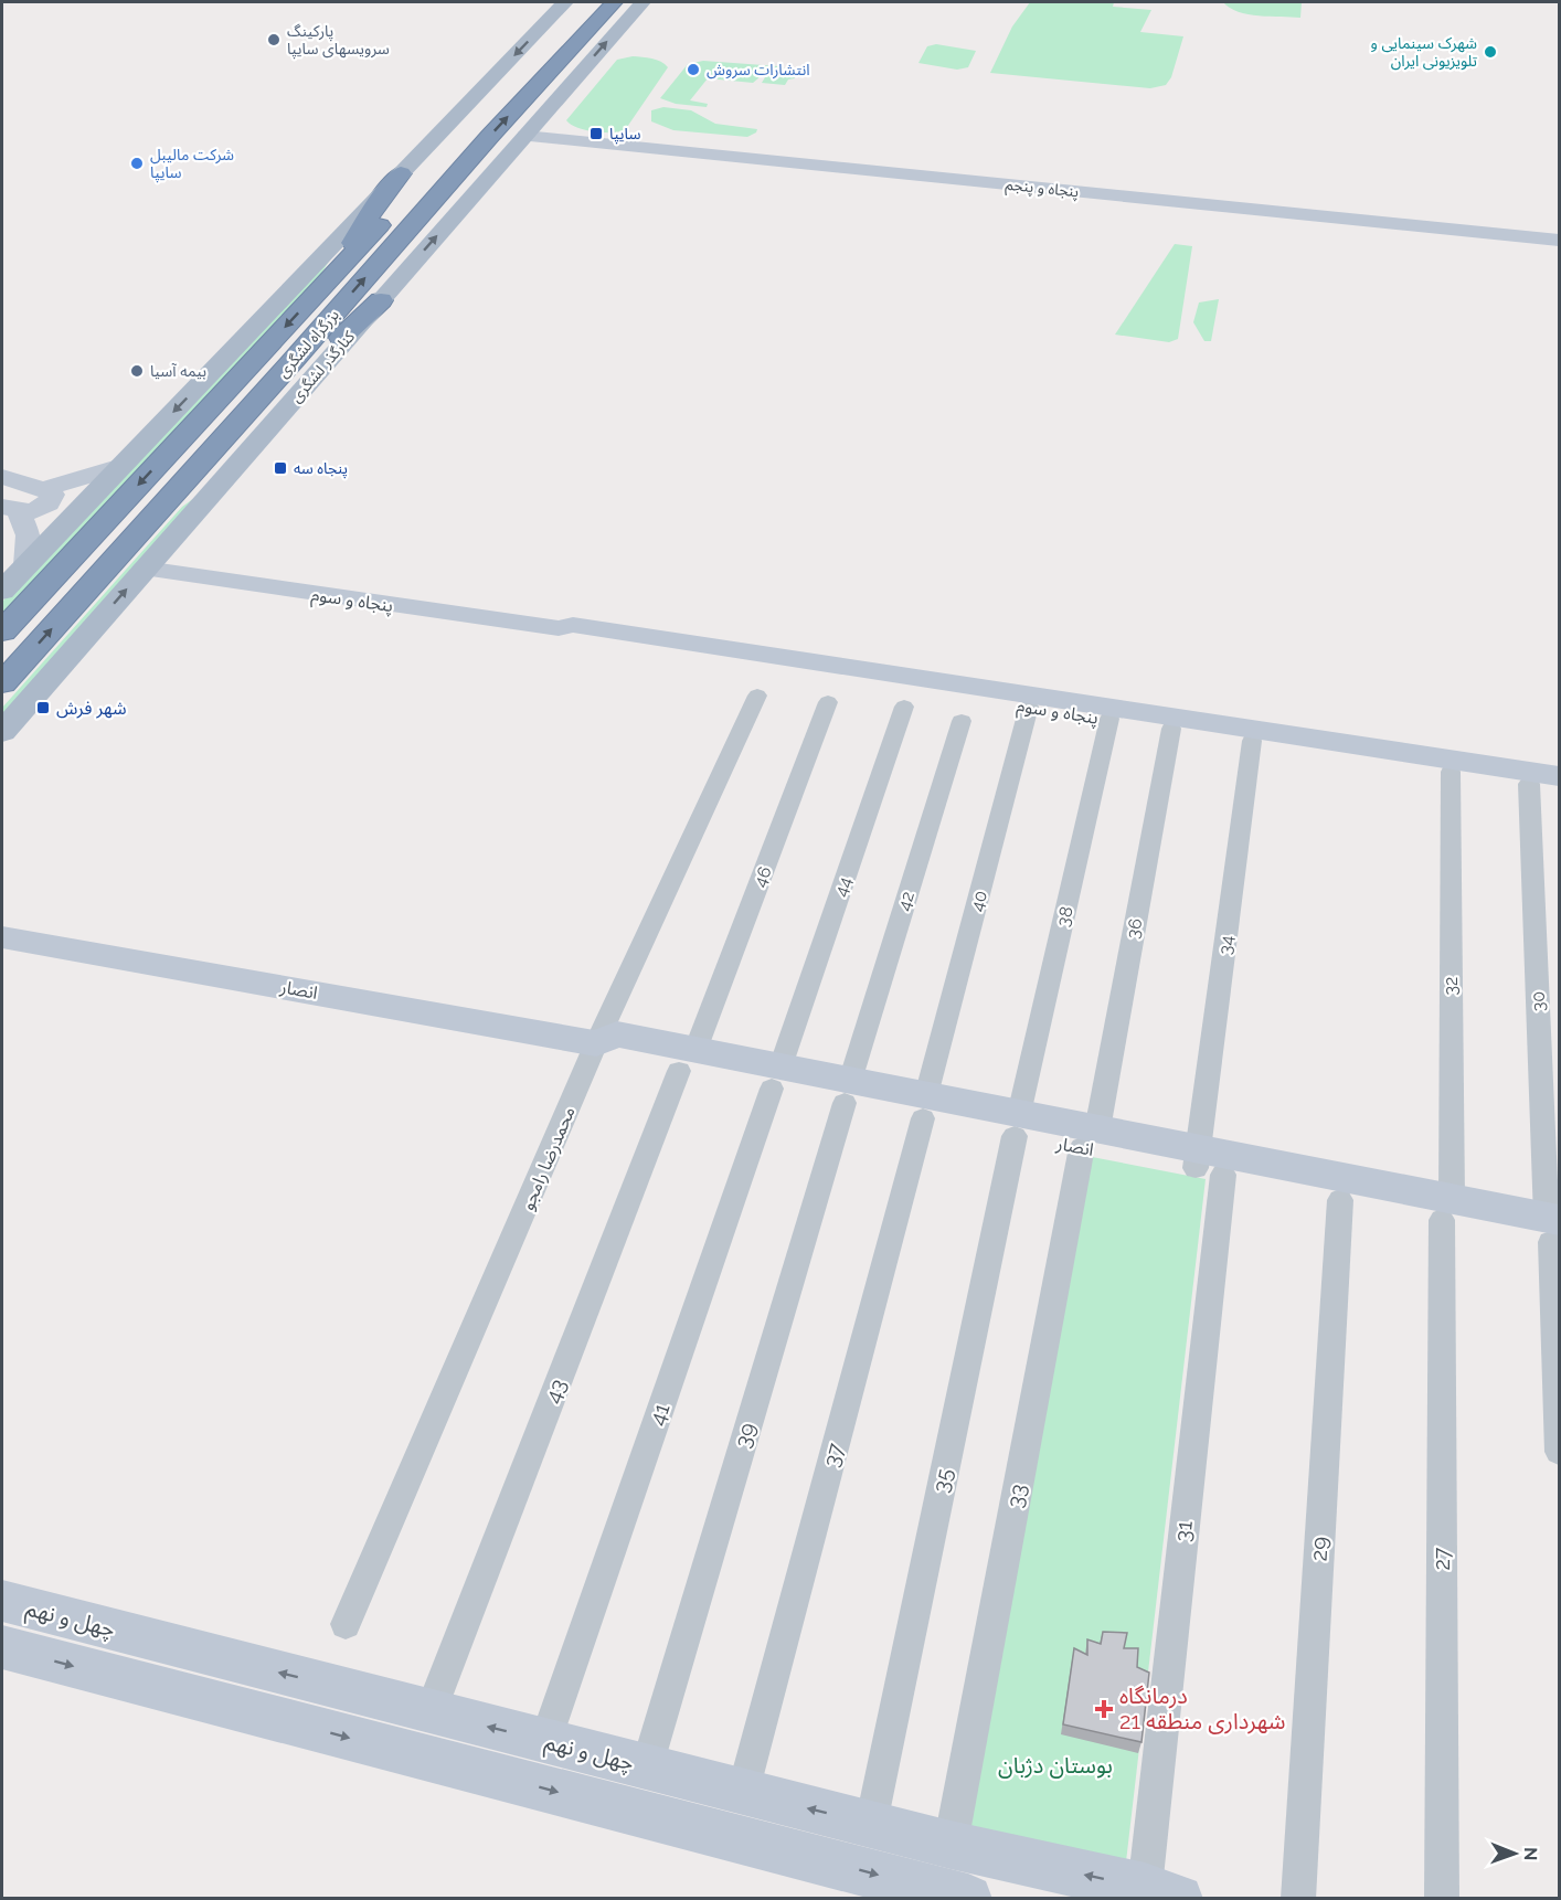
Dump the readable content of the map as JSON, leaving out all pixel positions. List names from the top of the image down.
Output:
{
  "streets": {
    "highway": ["بزرگراه لشگری"],
    "main road": ["کنارگذر لشگری"],
    "street": [
      "پنجاه و پنجم",
      "پنجاه و سوم",
      "46",
      "44",
      "42",
      "40",
      "38",
      "36",
      "34",
      "32",
      "انصار",
      "30",
      "محمدرضا رامجو",
      "43",
      "41",
      "39",
      "37",
      "35",
      "33",
      "31",
      "29",
      "27",
      "چهل و نهم"
    ]
  },
  "crossings": [
    ["پنجاه و پنجم", "کنارگذر لشگری"],
    ["کنارگذر لشگری", "پنجاه و سوم"],
    ["پنجاه و سوم", "40"],
    ["پنجاه و سوم", "38"],
    ["پنجاه و سوم", "36"],
    ["پنجاه و سوم", "34"],
    ["پنجاه و سوم", "32"],
    ["پنجاه و سوم", "30"],
    ["46", "انصار"],
    ["46", "43"],
    ["44", "انصار"],
    ["44", "41"],
    ["42", "انصار"],
    ["42", "39"],
    ["40", "انصار"],
    ["40", "37"],
    ["38", "انصار"],
    ["38", "35"],
    ["36", "انصار"],
    ["36", "33"],
    ["34", "انصار"],
    ["34", "31"],
    ["32", "انصار"],
    ["32", "27"],
    ["انصار", "30"],
    ["انصار", "محمدرضا رامجو"],
    ["انصار", "43"],
    ["انصار", "41"],
    ["انصار", "39"],
    ["انصار", "37"],
    ["انصار", "35"],
    ["انصار", "33"],
    ["انصار", "31"],
    ["انصار", "29"],
    ["انصار", "27"],
    ["43", "چهل و نهم"],
    ["41", "چهل و نهم"],
    ["39", "چهل و نهم"],
    ["37", "چهل و نهم"],
    ["35", "چهل و نهم"],
    ["33", "چهل و نهم"],
    ["31", "چهل و نهم"]
  ],
  "parks": ["بوستان دژبان"],
  "places": {
    "other": [
      "پارکینگ سرویسهای سایپا",
      "شهرک سینمایی و تلویزیونی ایران",
      "انتشارات سروش",
      "شرکت مالیبل سایپا",
      "بیمه آسیا"
    ],
    "transit": ["سایپا", "پنجاه سه", "شهر فرش"],
    "health": ["درمانگاه شهرداری منطقه 21"]
  },
  "north": "right"
}
